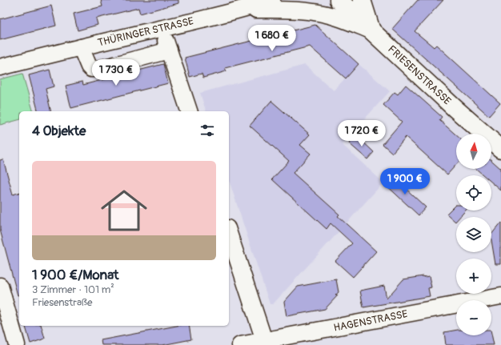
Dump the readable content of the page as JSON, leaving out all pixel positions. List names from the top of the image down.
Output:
{
  "streets": {
    "main road": ["FRIESENSTRASSE"],
    "street": ["THÜRINGER STRASSE", "HAGENSTRASSE"]
  },
  "north": "top",
  "page": {
    "price": [
      "1 680 €",
      "1 730 €",
      "1 720 €",
      "1 900 €"
    ],
    "heading": "4 Objekte",
    "map_buttons": ["+", "−"],
    "list": [
      {
        "name": "1 900 €/Monat",
        "note": "3 Zimmer · 101 m² · Friesenstraße"
      }
    ]
  }
}
